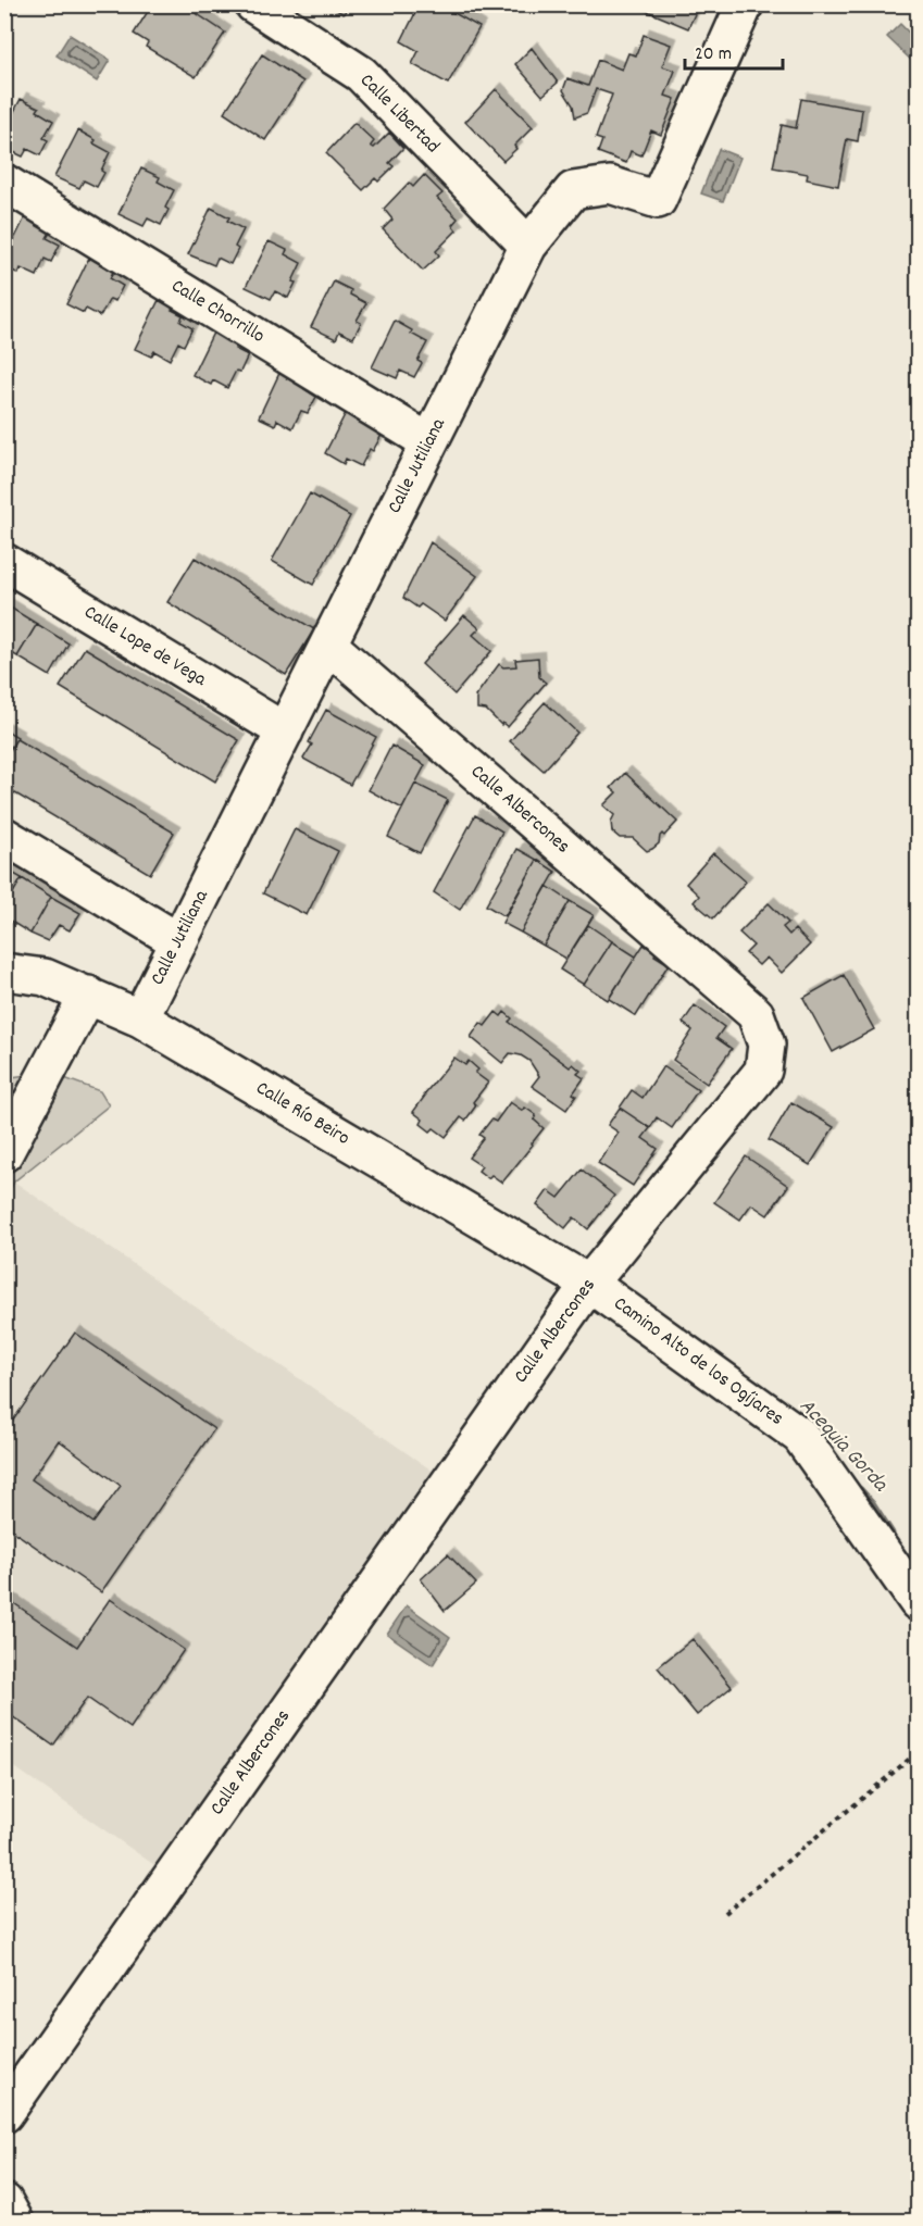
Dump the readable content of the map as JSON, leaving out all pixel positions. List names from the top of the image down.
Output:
{
  "streets": {
    "street": [
      "Calle Libertad",
      "Calle Chorrillo",
      "Calle Jutiliana",
      "Calle Lope de Vega",
      "Calle Albercones",
      "Calle Río Beiro",
      "Camino Alto de los Ogíjares"
    ]
  },
  "crossings": [
    ["Calle Libertad", "Calle Jutiliana"],
    ["Calle Chorrillo", "Calle Jutiliana"],
    ["Calle Jutiliana", "Calle Lope de Vega"],
    ["Calle Jutiliana", "Calle Albercones"],
    ["Calle Jutiliana", "Calle Río Beiro"],
    ["Calle Albercones", "Calle Río Beiro"],
    ["Calle Albercones", "Camino Alto de los Ogíjares"],
    ["Calle Río Beiro", "Camino Alto de los Ogíjares"]
  ],
  "water": ["Acequia Gorda"],
  "scale_bar": "20 m"
}
